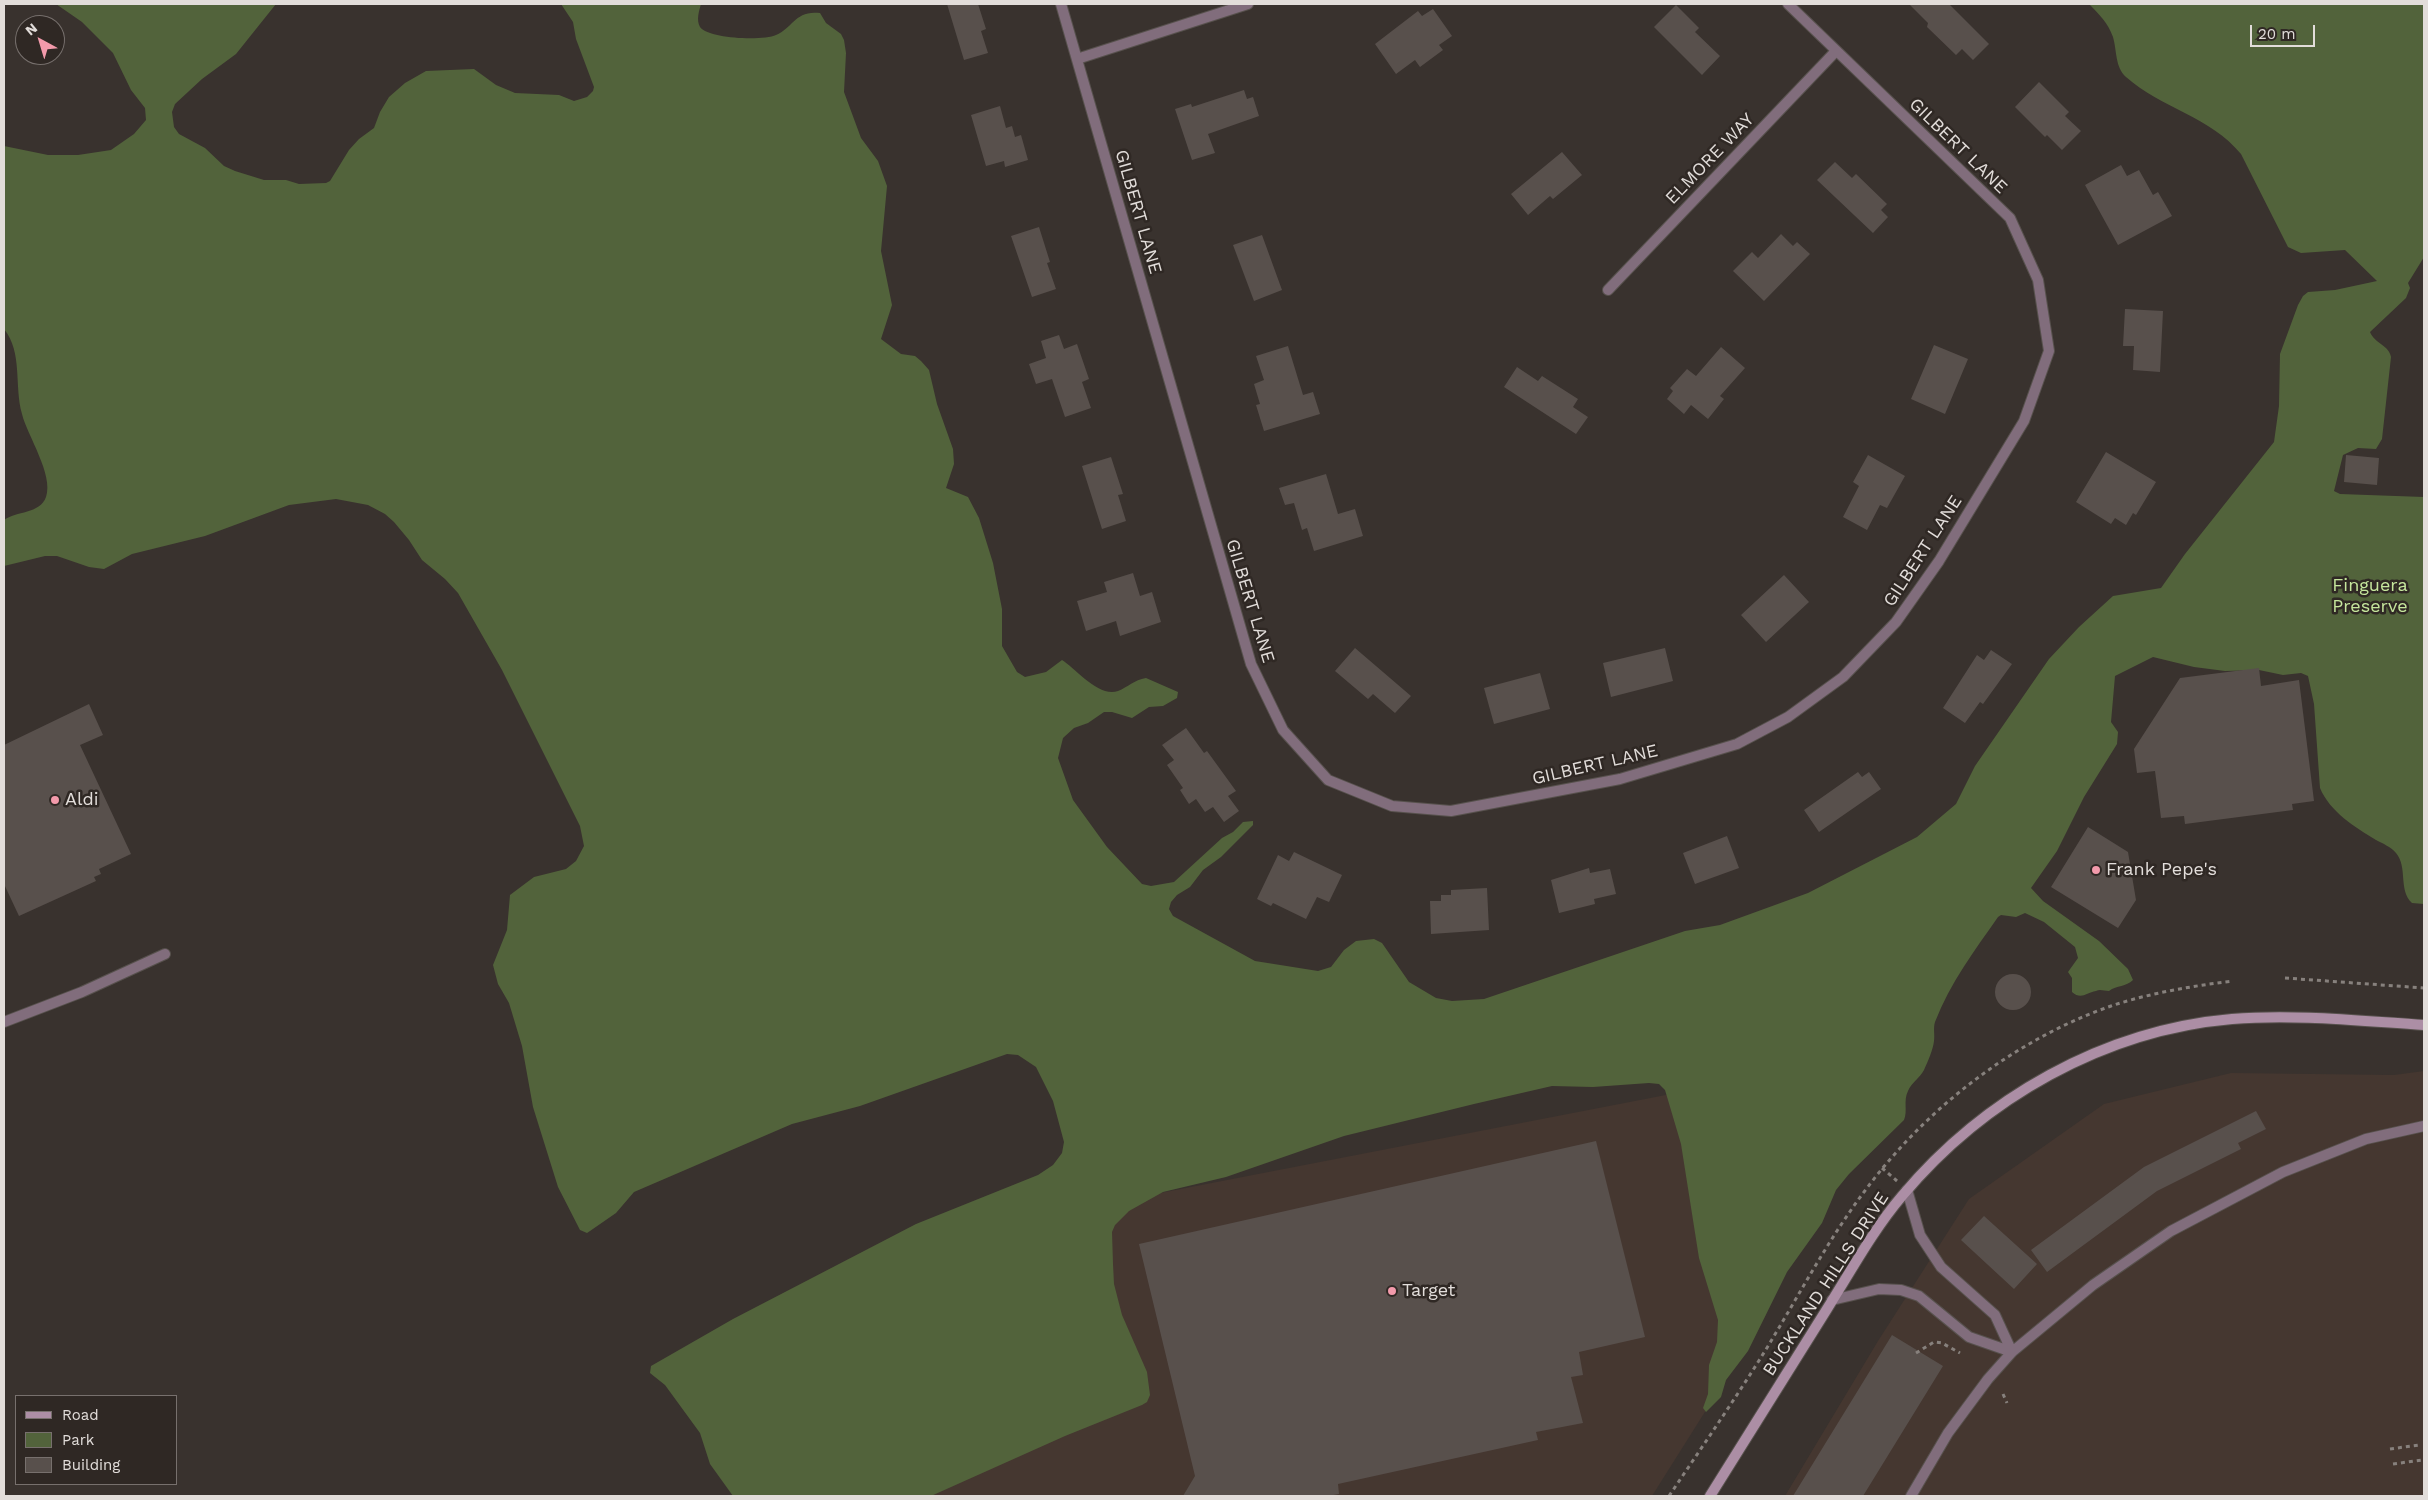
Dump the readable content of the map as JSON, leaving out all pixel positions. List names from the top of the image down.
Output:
{
  "streets": {
    "street": ["GILBERT LANE", "ELMORE WAY", "BUCKLAND HILLS DRIVE"]
  },
  "crossings": [
    ["GILBERT LANE", "ELMORE WAY"]
  ],
  "parks": ["Finguera Preserve"],
  "places": ["Aldi", "Frank Pepe's", "Target"],
  "legend": ["Road", "Park", "Building"],
  "scale_bar": "20 m",
  "north": "top left"
}
